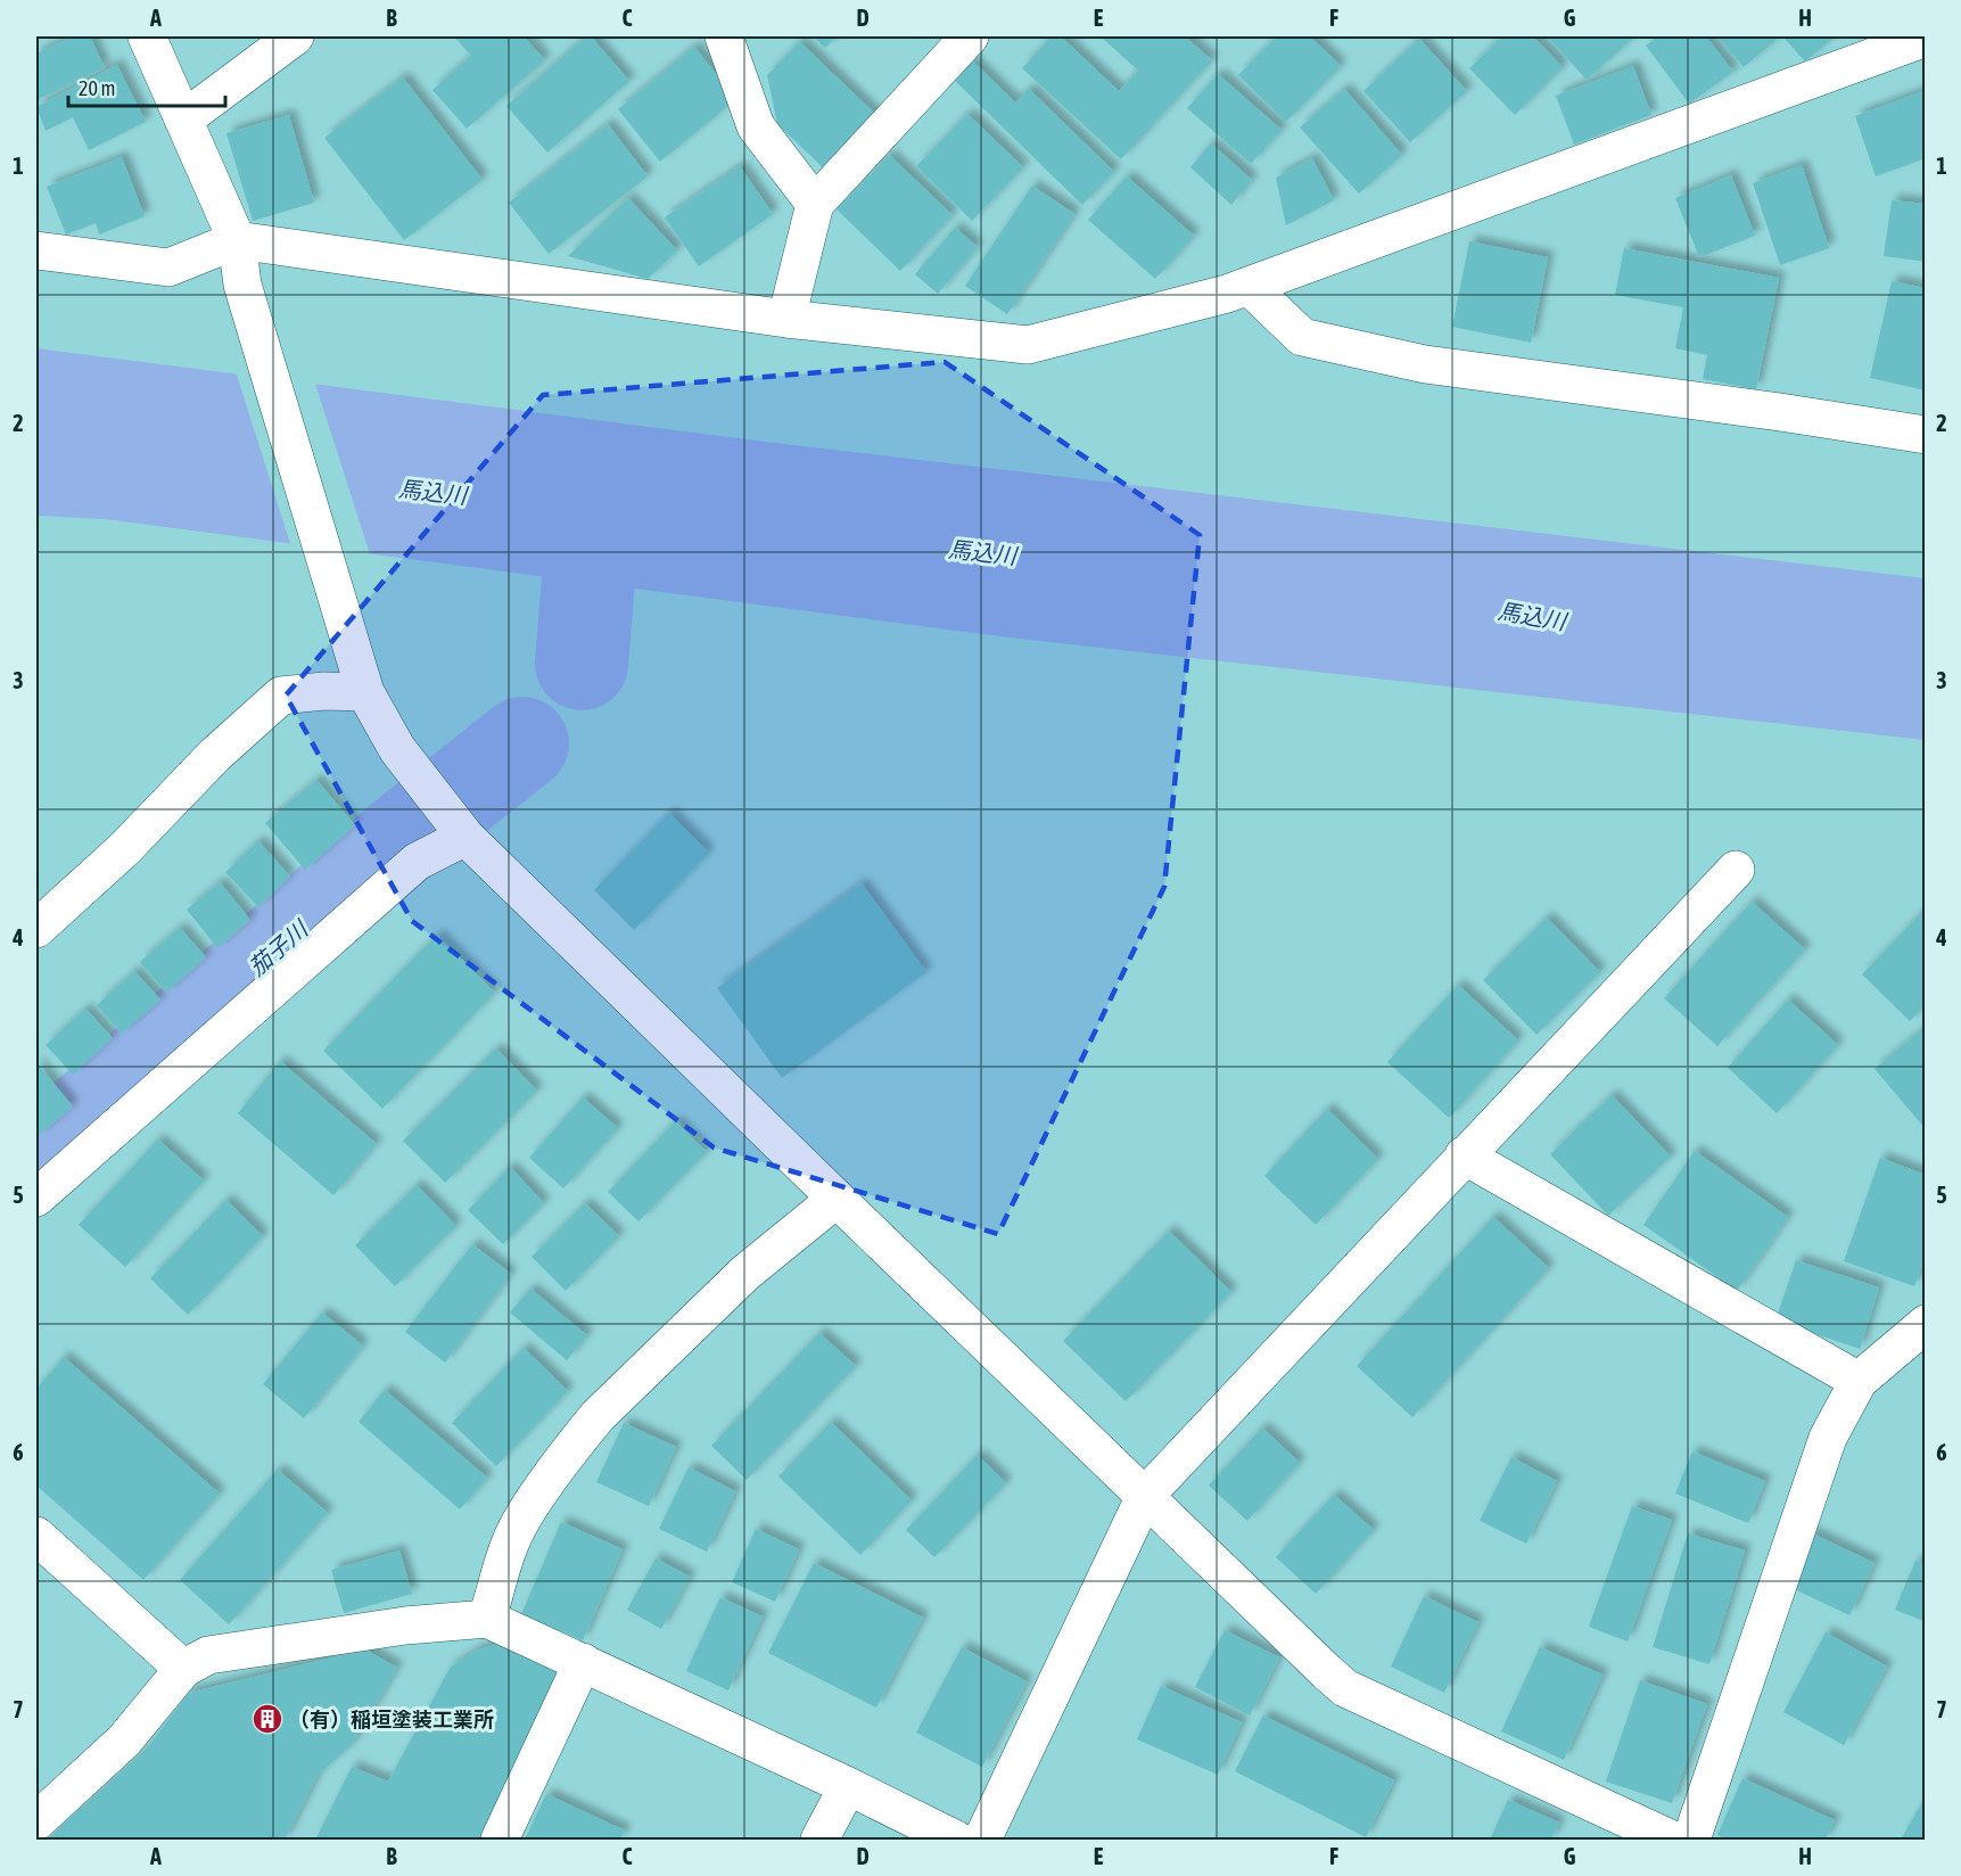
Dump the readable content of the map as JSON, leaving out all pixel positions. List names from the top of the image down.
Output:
{
  "water": ["馬込川", "茄子川"],
  "places": {
    "building": ["（有）稲垣塗装工業所"]
  },
  "scale_bar": "20 m",
  "grid": {
    "columns": [
      "A",
      "B",
      "C",
      "D",
      "E",
      "F",
      "G",
      "H"
    ],
    "rows": [
      "1",
      "2",
      "3",
      "4",
      "5",
      "6",
      "7"
    ]
  }
}
